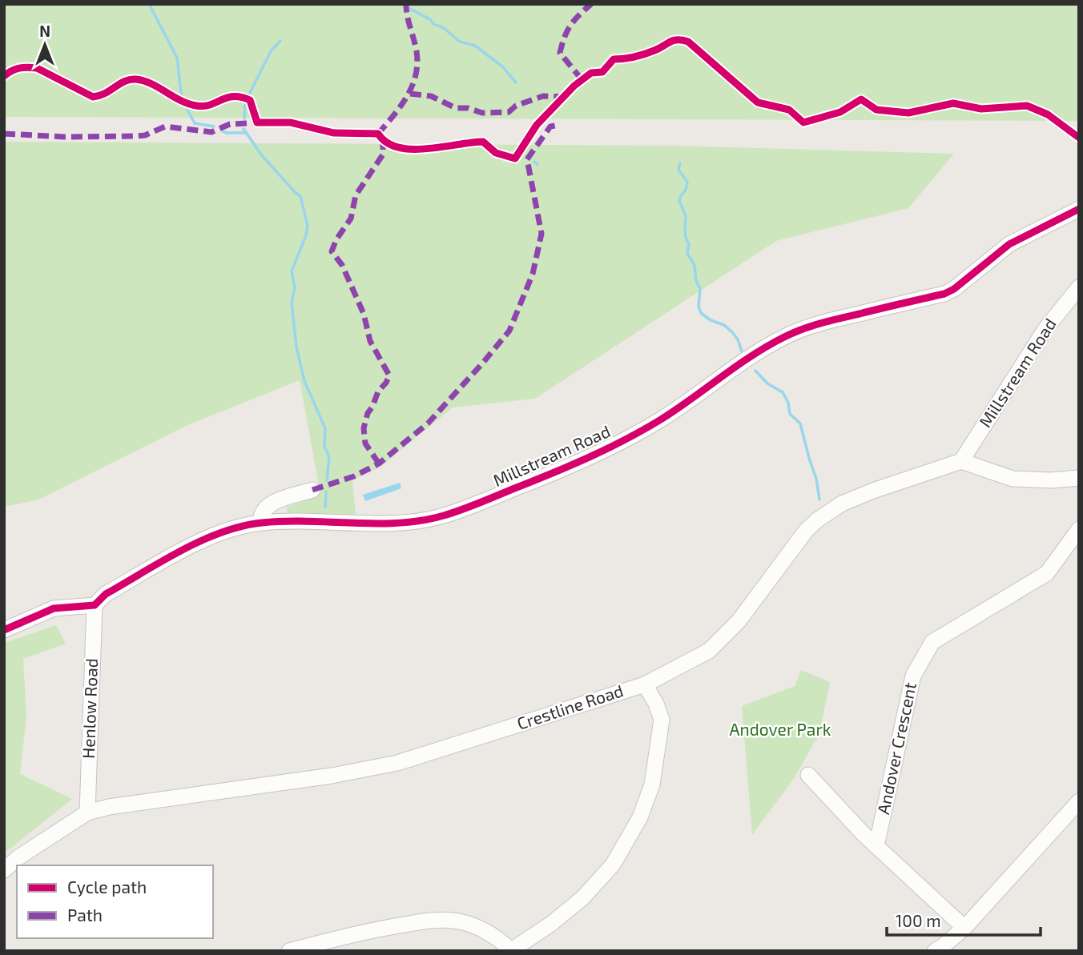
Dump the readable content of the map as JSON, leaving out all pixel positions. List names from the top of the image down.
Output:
{
  "streets": {
    "street": [
      "Millstream Road",
      "Crestline Road",
      "Henlow Road",
      "Andover Crescent"
    ]
  },
  "crossings": [
    ["Millstream Road", "Crestline Road"],
    ["Millstream Road", "Henlow Road"],
    ["Crestline Road", "Henlow Road"]
  ],
  "parks": ["Andover Park"],
  "legend": ["Cycle path", "Path"],
  "scale_bar": "100 m",
  "north": "top"
}
